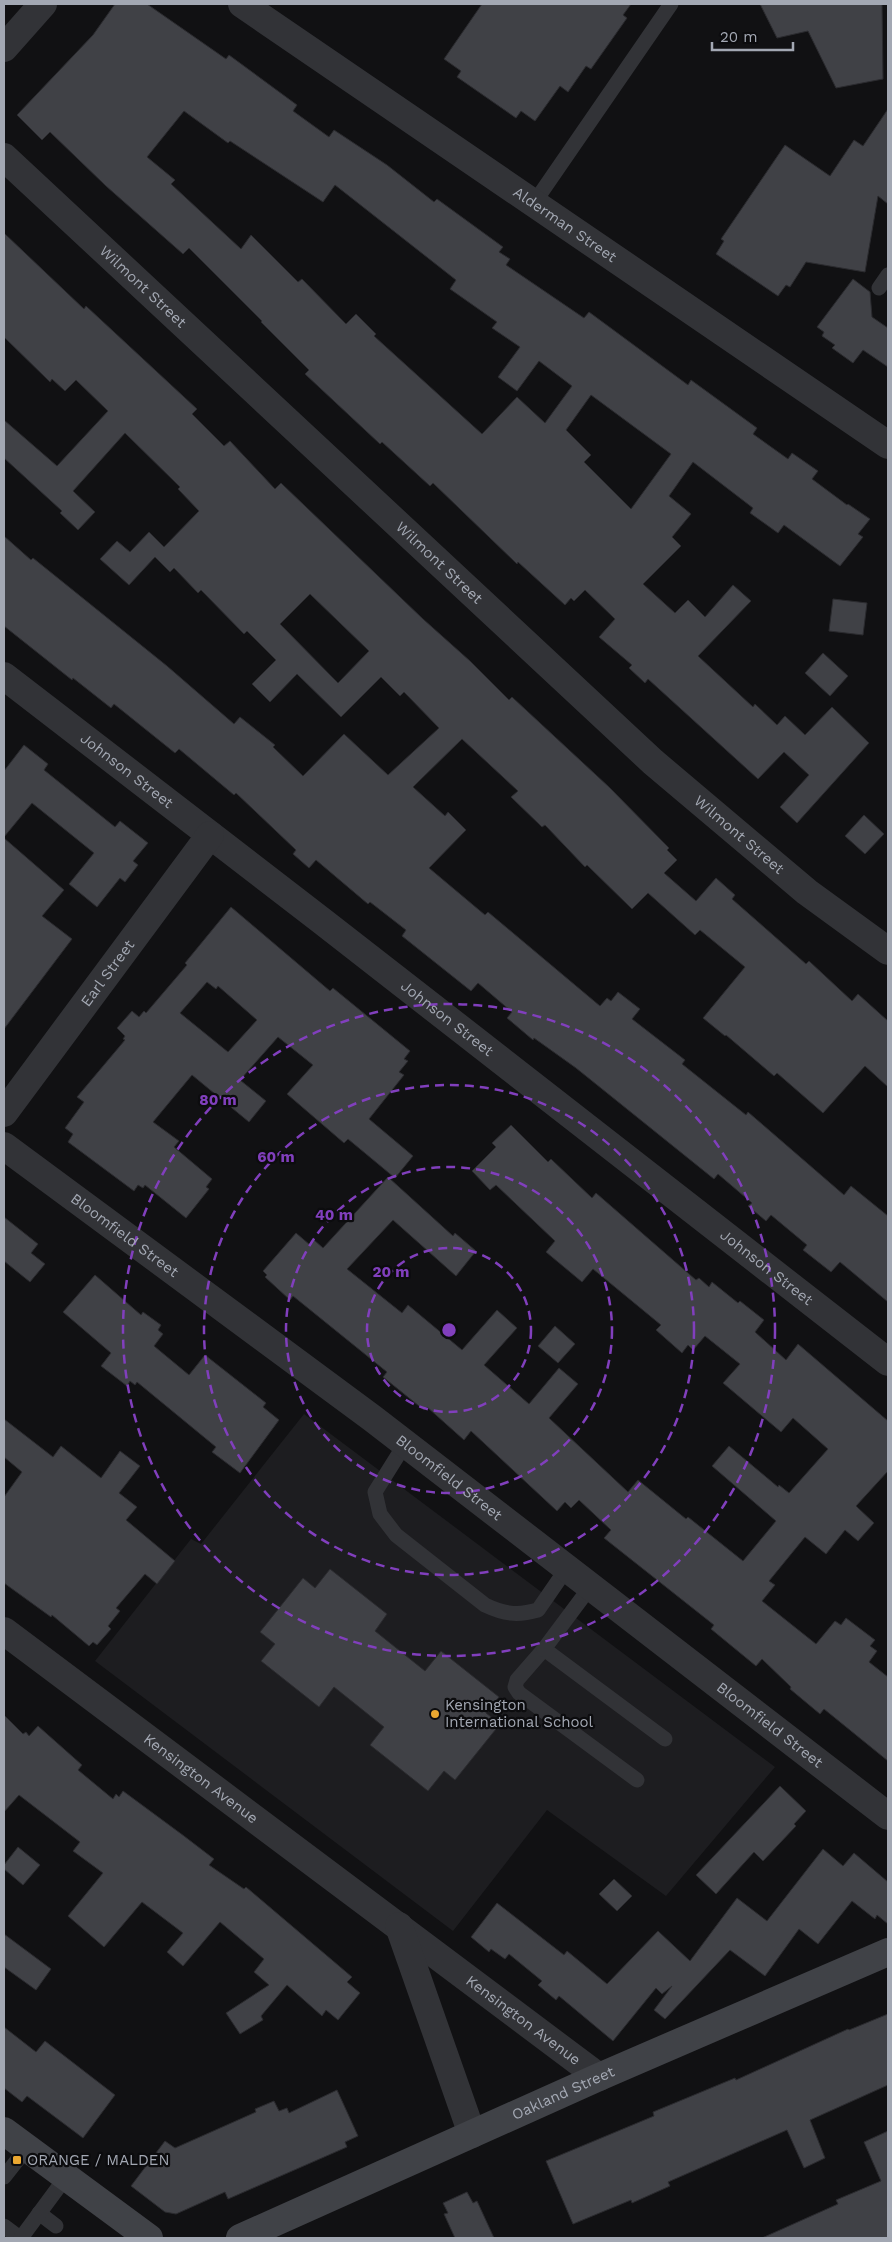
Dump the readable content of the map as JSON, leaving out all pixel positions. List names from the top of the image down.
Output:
{
  "streets": {
    "main road": ["Oakland Street"],
    "street": [
      "Alderman Street",
      "Wilmont Street",
      "Johnson Street",
      "Earl Street",
      "Bloomfield Street",
      "Kensington Avenue"
    ]
  },
  "crossings": [
    ["Johnson Street", "Earl Street"],
    ["Kensington Avenue", "Oakland Street"]
  ],
  "places": {
    "other": ["Kensington International School"],
    "transit": ["ORANGE / MALDEN"]
  },
  "scale_bar": "20 m",
  "rings": [
    "80 m",
    "60 m",
    "40 m",
    "20 m"
  ]
}
